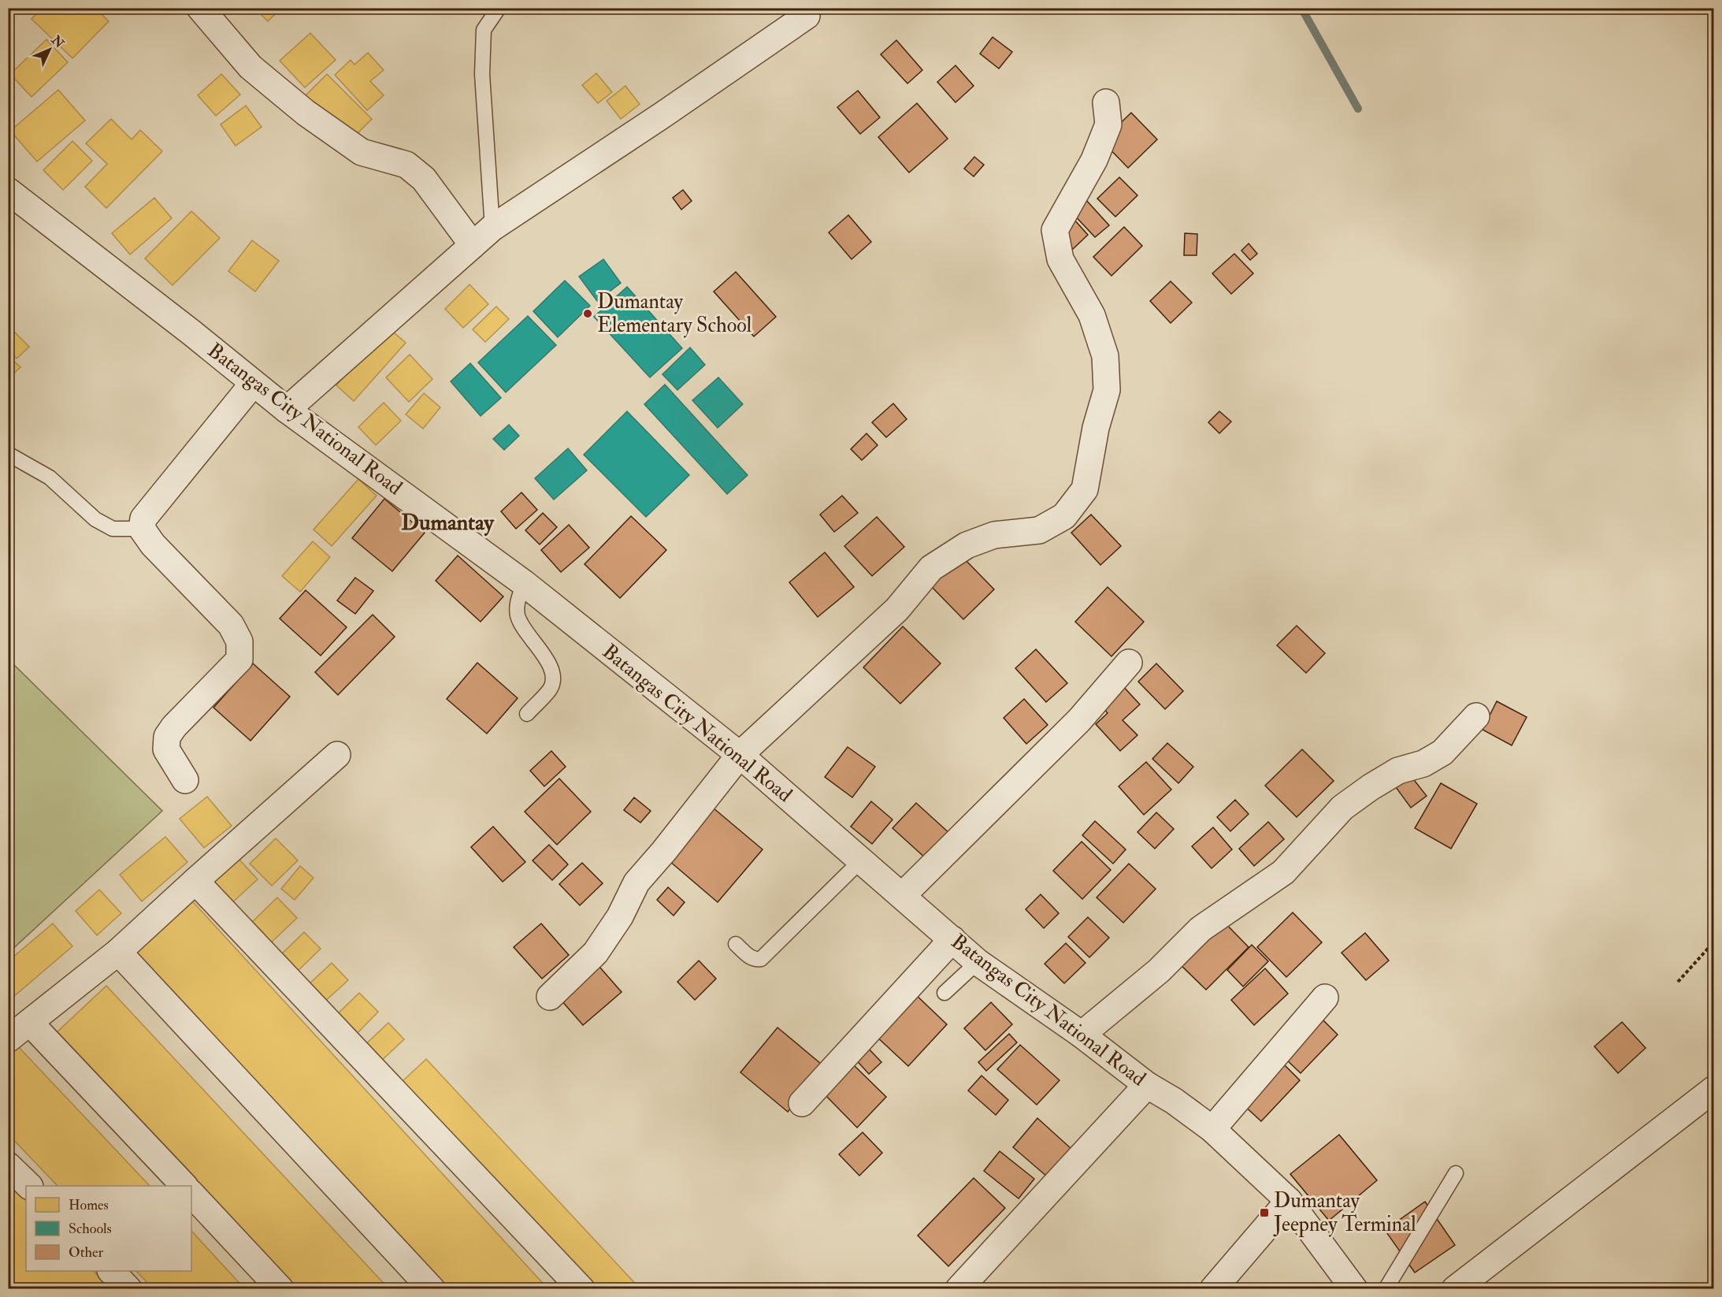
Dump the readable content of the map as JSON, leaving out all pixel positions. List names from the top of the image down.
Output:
{
  "streets": {
    "street": ["Batangas City National Road"]
  },
  "districts": ["Dumantay"],
  "places": {
    "other": ["Dumantay Elementary School"],
    "transit": ["Dumantay Jeepney Terminal"]
  },
  "legend": ["Homes", "Schools", "Other"],
  "north": "top right"
}
